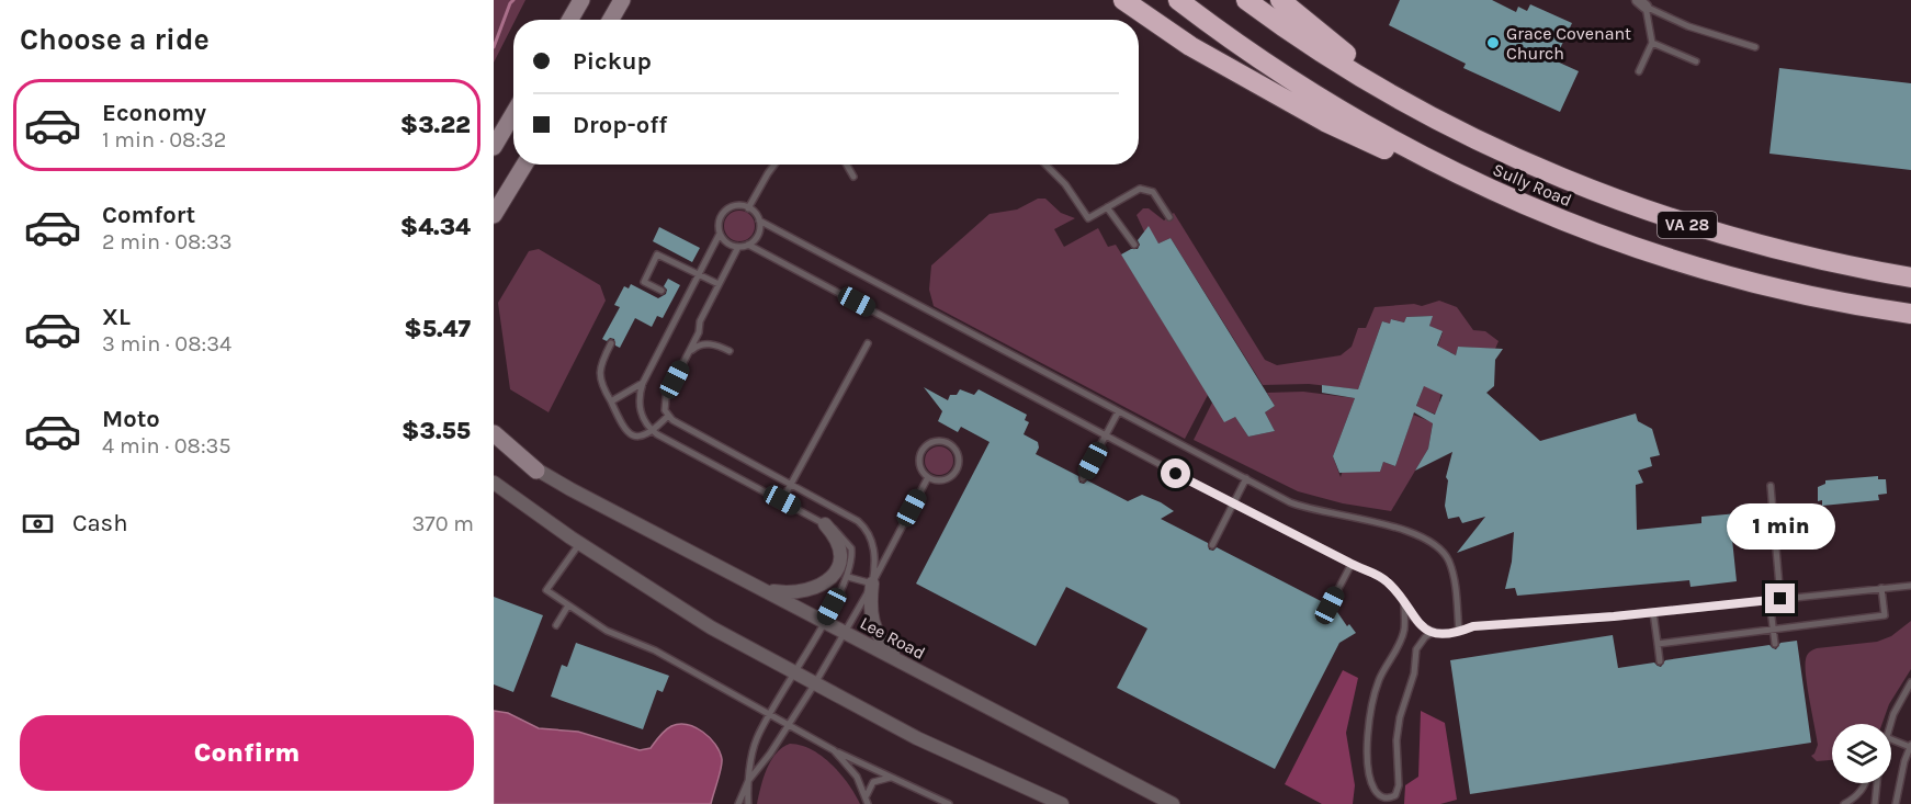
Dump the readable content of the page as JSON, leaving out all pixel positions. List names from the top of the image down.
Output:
{
  "streets": {
    "highway": ["Sully Road", "VA 28"],
    "street": ["Lee Road"]
  },
  "places": ["Grace Covenant Church"],
  "page": {
    "heading": "Choose a ride",
    "banner": ["Pickup", "Drop-off"],
    "list": [
      {
        "name": "Economy",
        "note": "1 min · 08:32",
        "value": "$3.22"
      },
      {
        "name": "Comfort",
        "note": "2 min · 08:33",
        "value": "$4.34"
      },
      {
        "name": "XL",
        "note": "3 min · 08:34",
        "value": "$5.47"
      },
      {
        "name": "Moto",
        "note": "4 min · 08:35",
        "value": "$3.55"
      }
    ],
    "pay": ["Cash", "370 m"],
    "bubble": "1 min",
    "buttons": "Confirm"
  }
}
